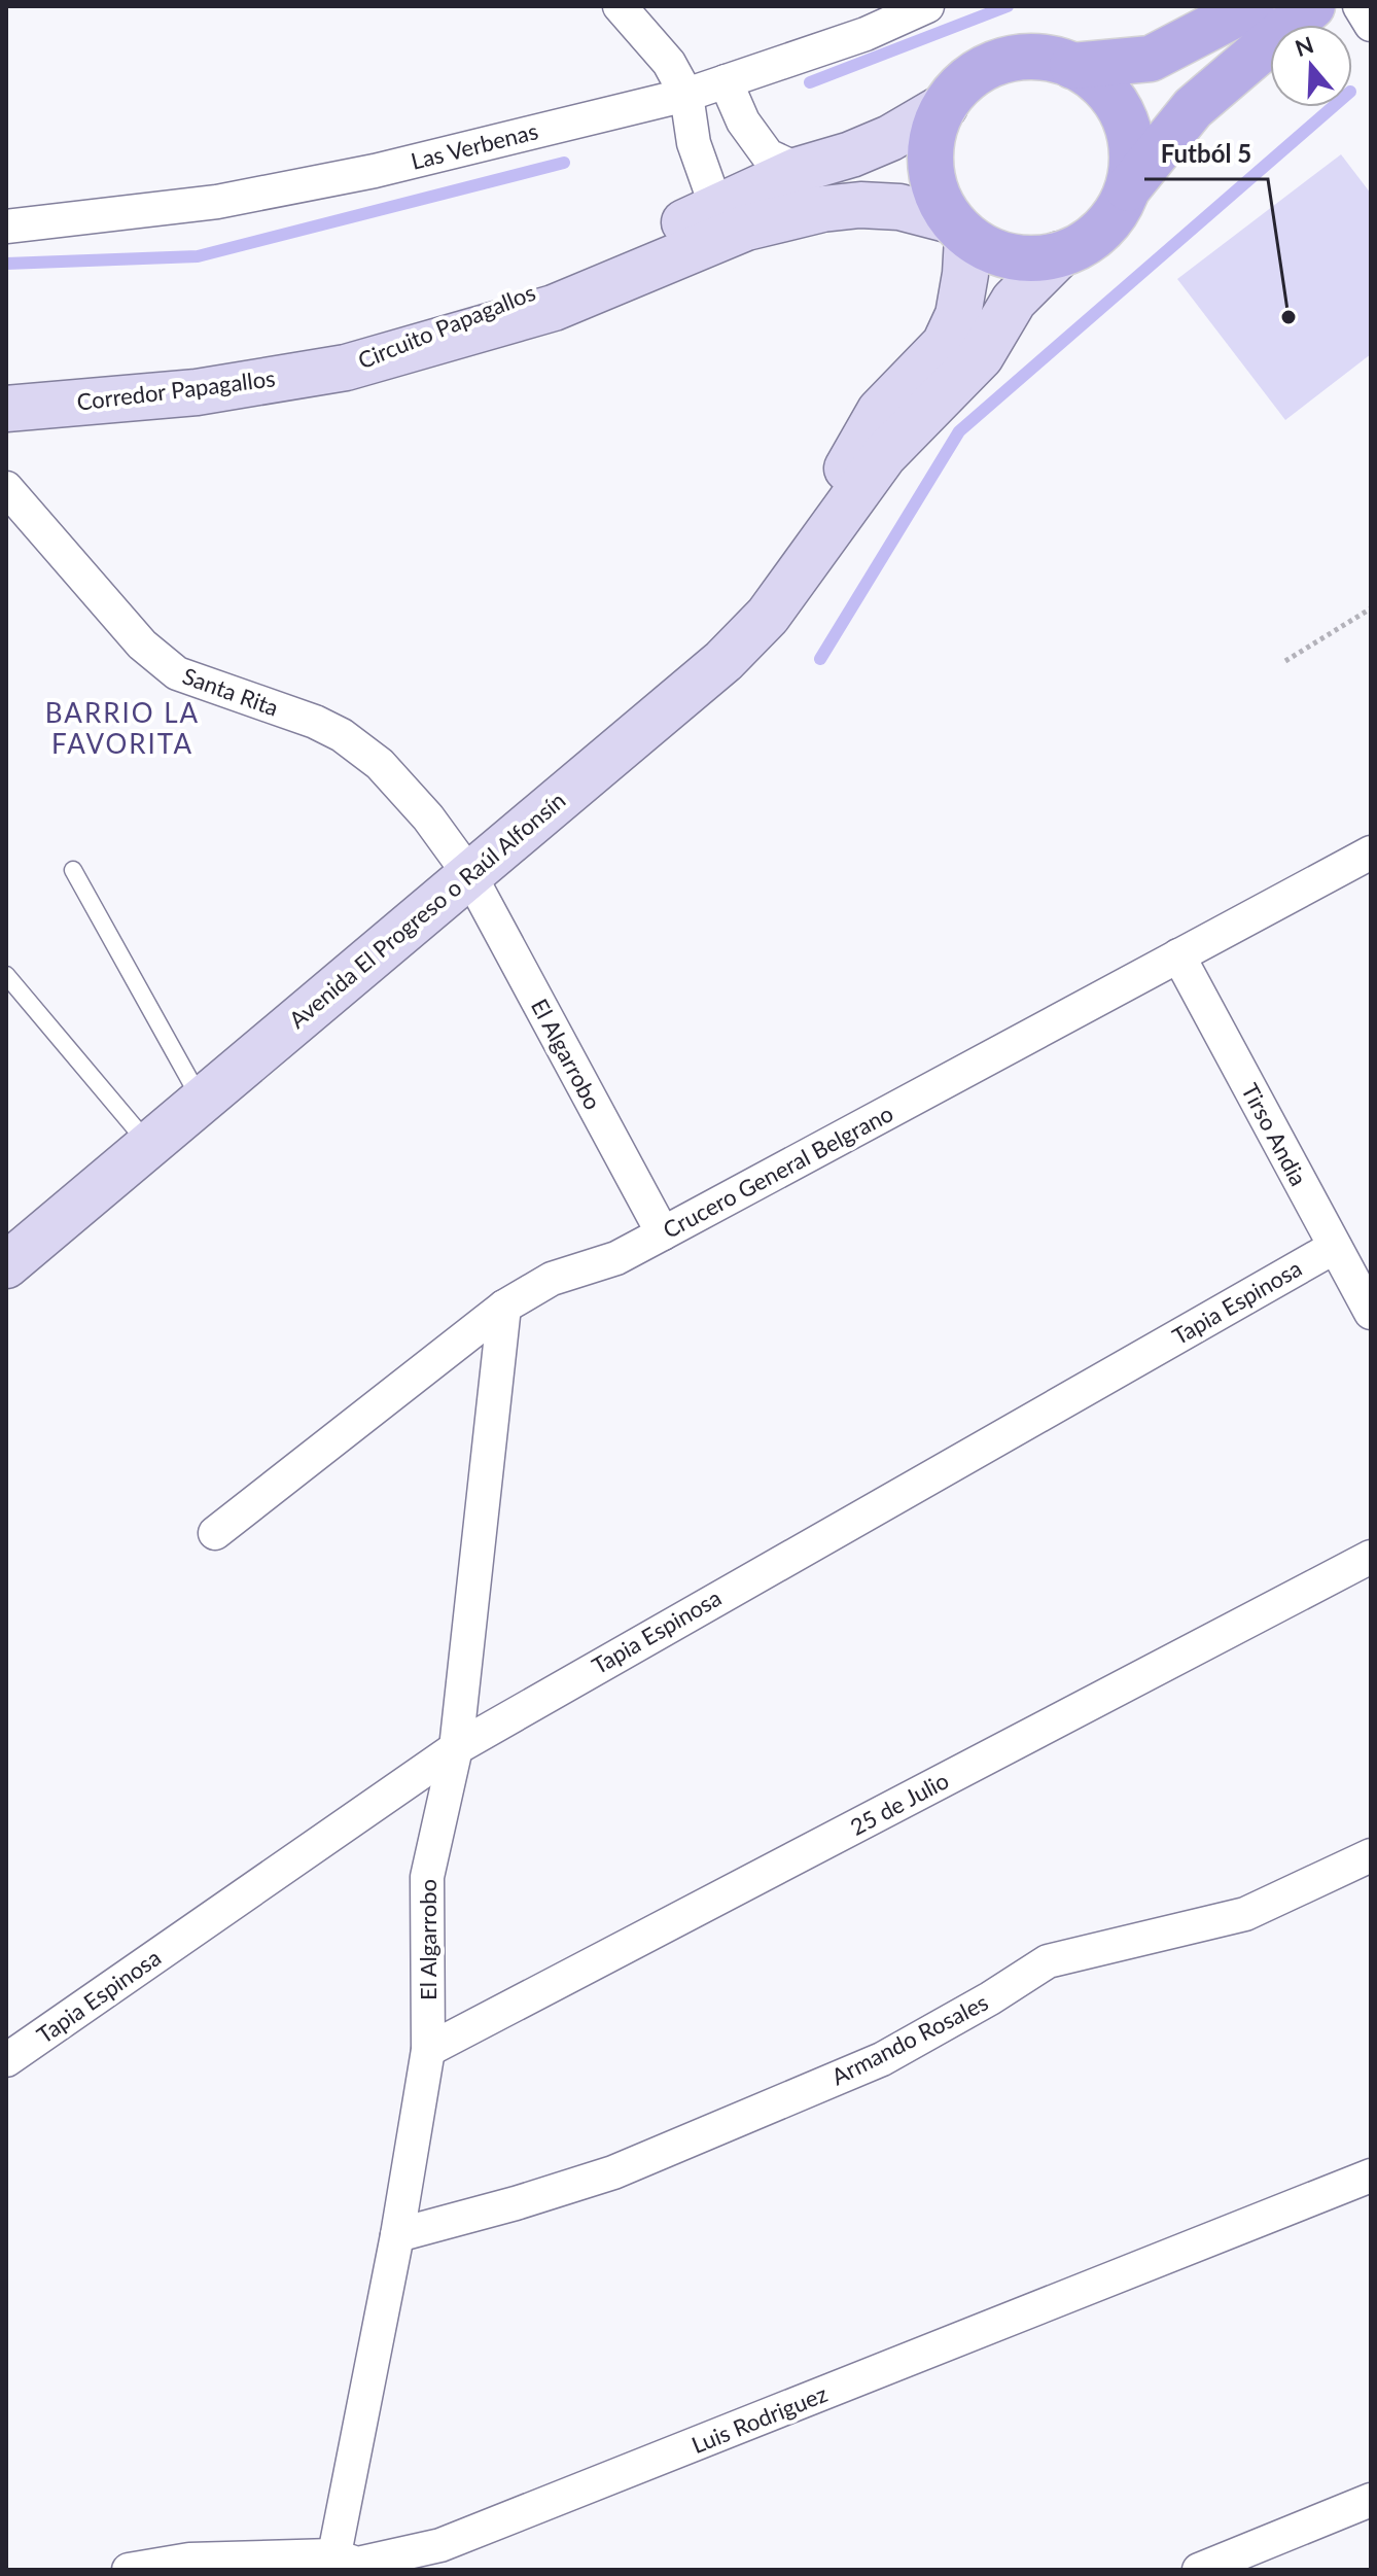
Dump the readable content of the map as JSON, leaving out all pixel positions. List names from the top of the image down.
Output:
{
  "streets": {
    "street": [
      "Las Verbenas",
      "Circuito Papagallos",
      "Corredor Papagallos",
      "Santa Rita",
      "Avenida El Progreso o Raúl Alfonsín",
      "El Algarrobo",
      "Tirso Andia",
      "Crucero General Belgrano",
      "Tapia Espinosa",
      "25 de Julio",
      "Armando Rosales",
      "Luis Rodriguez"
    ]
  },
  "crossings": [
    ["Circuito Papagallos", "Corredor Papagallos"],
    ["Circuito Papagallos", "Avenida El Progreso o Raúl Alfonsín"],
    ["Santa Rita", "Avenida El Progreso o Raúl Alfonsín"],
    ["Santa Rita", "El Algarrobo"],
    ["Avenida El Progreso o Raúl Alfonsín", "El Algarrobo"],
    ["El Algarrobo", "Crucero General Belgrano"],
    ["El Algarrobo", "Tapia Espinosa"],
    ["El Algarrobo", "25 de Julio"],
    ["El Algarrobo", "Armando Rosales"],
    ["El Algarrobo", "Luis Rodriguez"],
    ["Tirso Andia", "Crucero General Belgrano"],
    ["Tirso Andia", "Tapia Espinosa"]
  ],
  "districts": ["BARRIO LA FAVORITA"],
  "places": ["Futból 5"],
  "north": "top"
}
